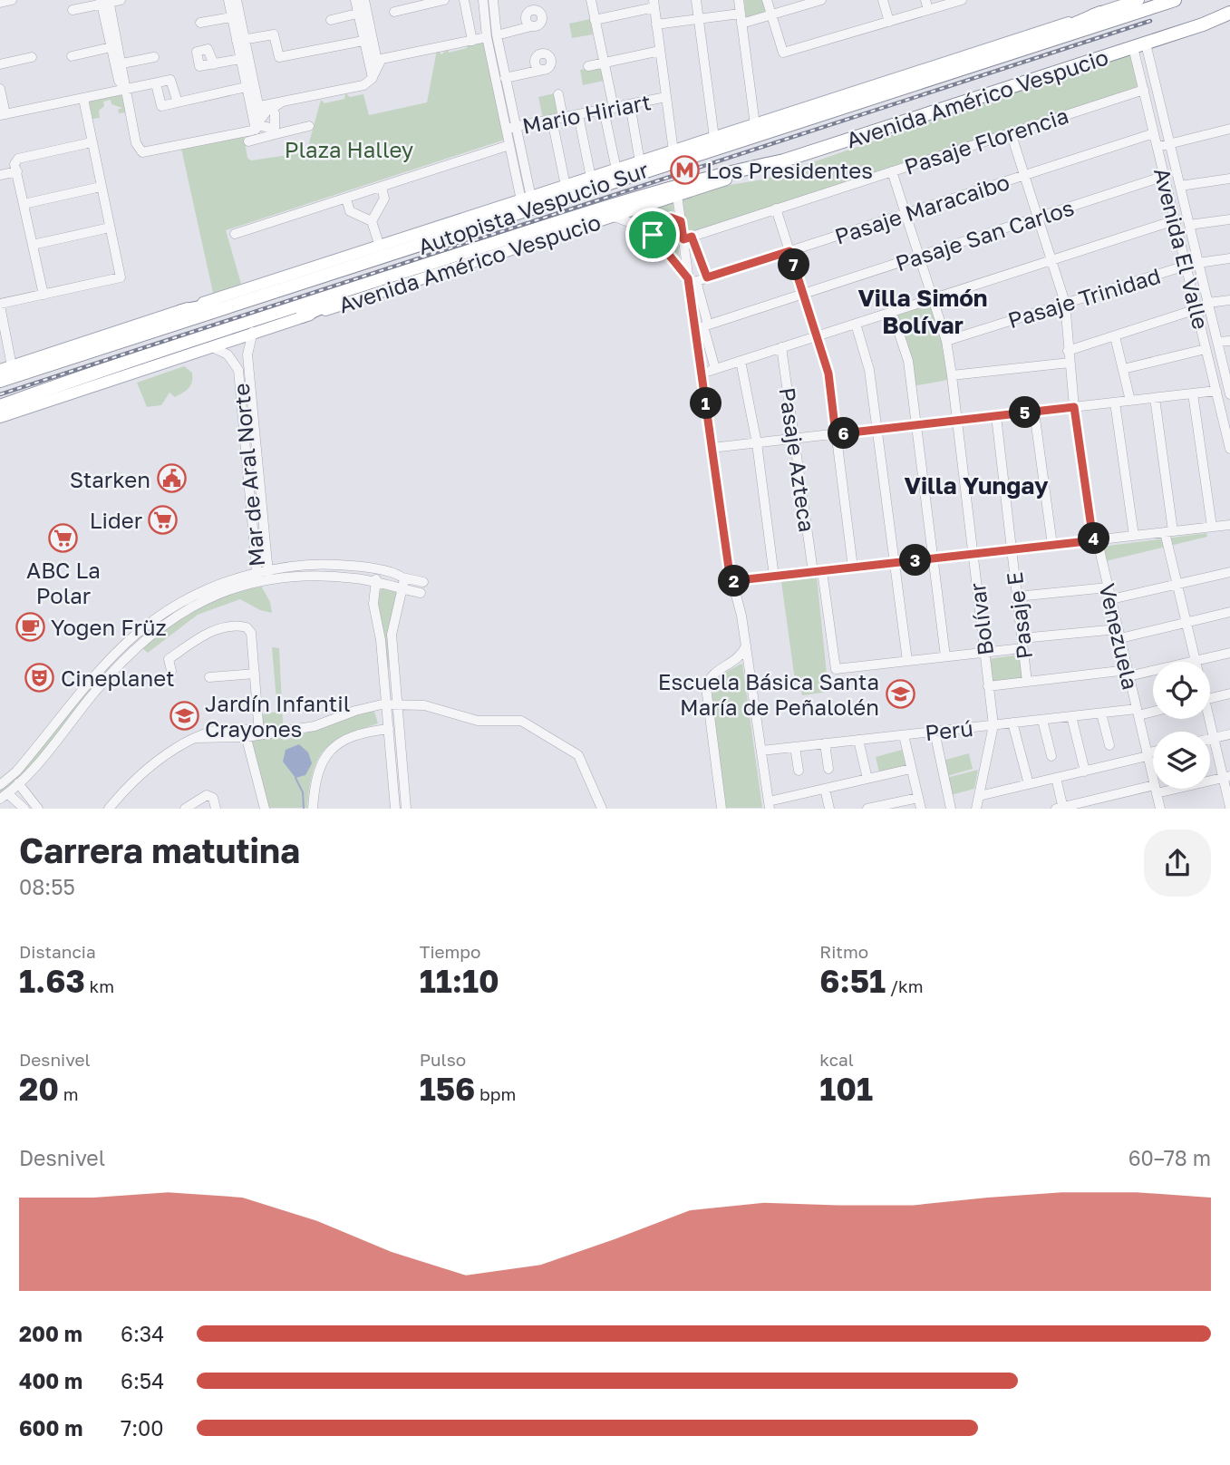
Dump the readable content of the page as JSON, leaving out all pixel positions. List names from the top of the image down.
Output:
{
  "streets": {
    "highway": ["Avenida Américo Vespucio", "Autopista Vespucio Sur"],
    "street": [
      "Mario Hiriart",
      "Pasaje Florencia",
      "Pasaje Maracaibo",
      "Pasaje San Carlos",
      "Avenida El Valle",
      "Pasaje Trinidad",
      "Pasaje Azteca",
      "Mar de Aral Norte",
      "Pasaje E",
      "Bolívar",
      "Venezuela",
      "Perú"
    ]
  },
  "crossings": [
    ["Avenida Américo Vespucio", "Autopista Vespucio Sur"],
    ["Avenida Américo Vespucio", "Avenida El Valle"],
    ["Avenida Américo Vespucio", "Mar de Aral Norte"],
    ["Pasaje Florencia", "Avenida El Valle"],
    ["Pasaje Florencia", "Bolívar"],
    ["Pasaje Florencia", "Venezuela"],
    ["Pasaje Maracaibo", "Avenida El Valle"],
    ["Pasaje Maracaibo", "Bolívar"],
    ["Pasaje Maracaibo", "Venezuela"],
    ["Pasaje San Carlos", "Avenida El Valle"],
    ["Pasaje San Carlos", "Bolívar"],
    ["Pasaje San Carlos", "Venezuela"],
    ["Avenida El Valle", "Pasaje Trinidad"],
    ["Pasaje Trinidad", "Bolívar"],
    ["Pasaje Trinidad", "Venezuela"],
    ["Bolívar", "Perú"],
    ["Venezuela", "Perú"]
  ],
  "districts": ["Villa Simón Bolívar", "Villa Yungay"],
  "parks": ["Plaza Halley"],
  "places": {
    "metro station": ["Los Presidentes"],
    "public building": ["Starken"],
    "supermarket": ["Lider", "ABC La Polar"],
    "cafe": ["Yogen Früz"],
    "theatre": ["Cineplanet"],
    "school or university": ["Escuela Básica Santa María de Peñalolén", "Jardín Infantil Crayones"]
  },
  "page": {
    "pins": [
      "7",
      "1",
      "5",
      "6",
      "4",
      "3",
      "2"
    ],
    "heading": ["Carrera matutina", "08:55"],
    "stats": [
      ["Distancia", "1.63 km"],
      ["Tiempo", "11:10"],
      ["Ritmo", "6:51 /km"],
      ["Desnivel", "20 m"],
      ["Pulso", "156 bpm"],
      ["kcal", "101"]
    ],
    "chart": ["Desnivel", "60–78 m"],
    "list": [
      {
        "name": "200 m",
        "note": "6:34"
      },
      {
        "name": "400 m",
        "note": "6:54"
      },
      {
        "name": "600 m",
        "note": "7:00"
      }
    ]
  }
}
